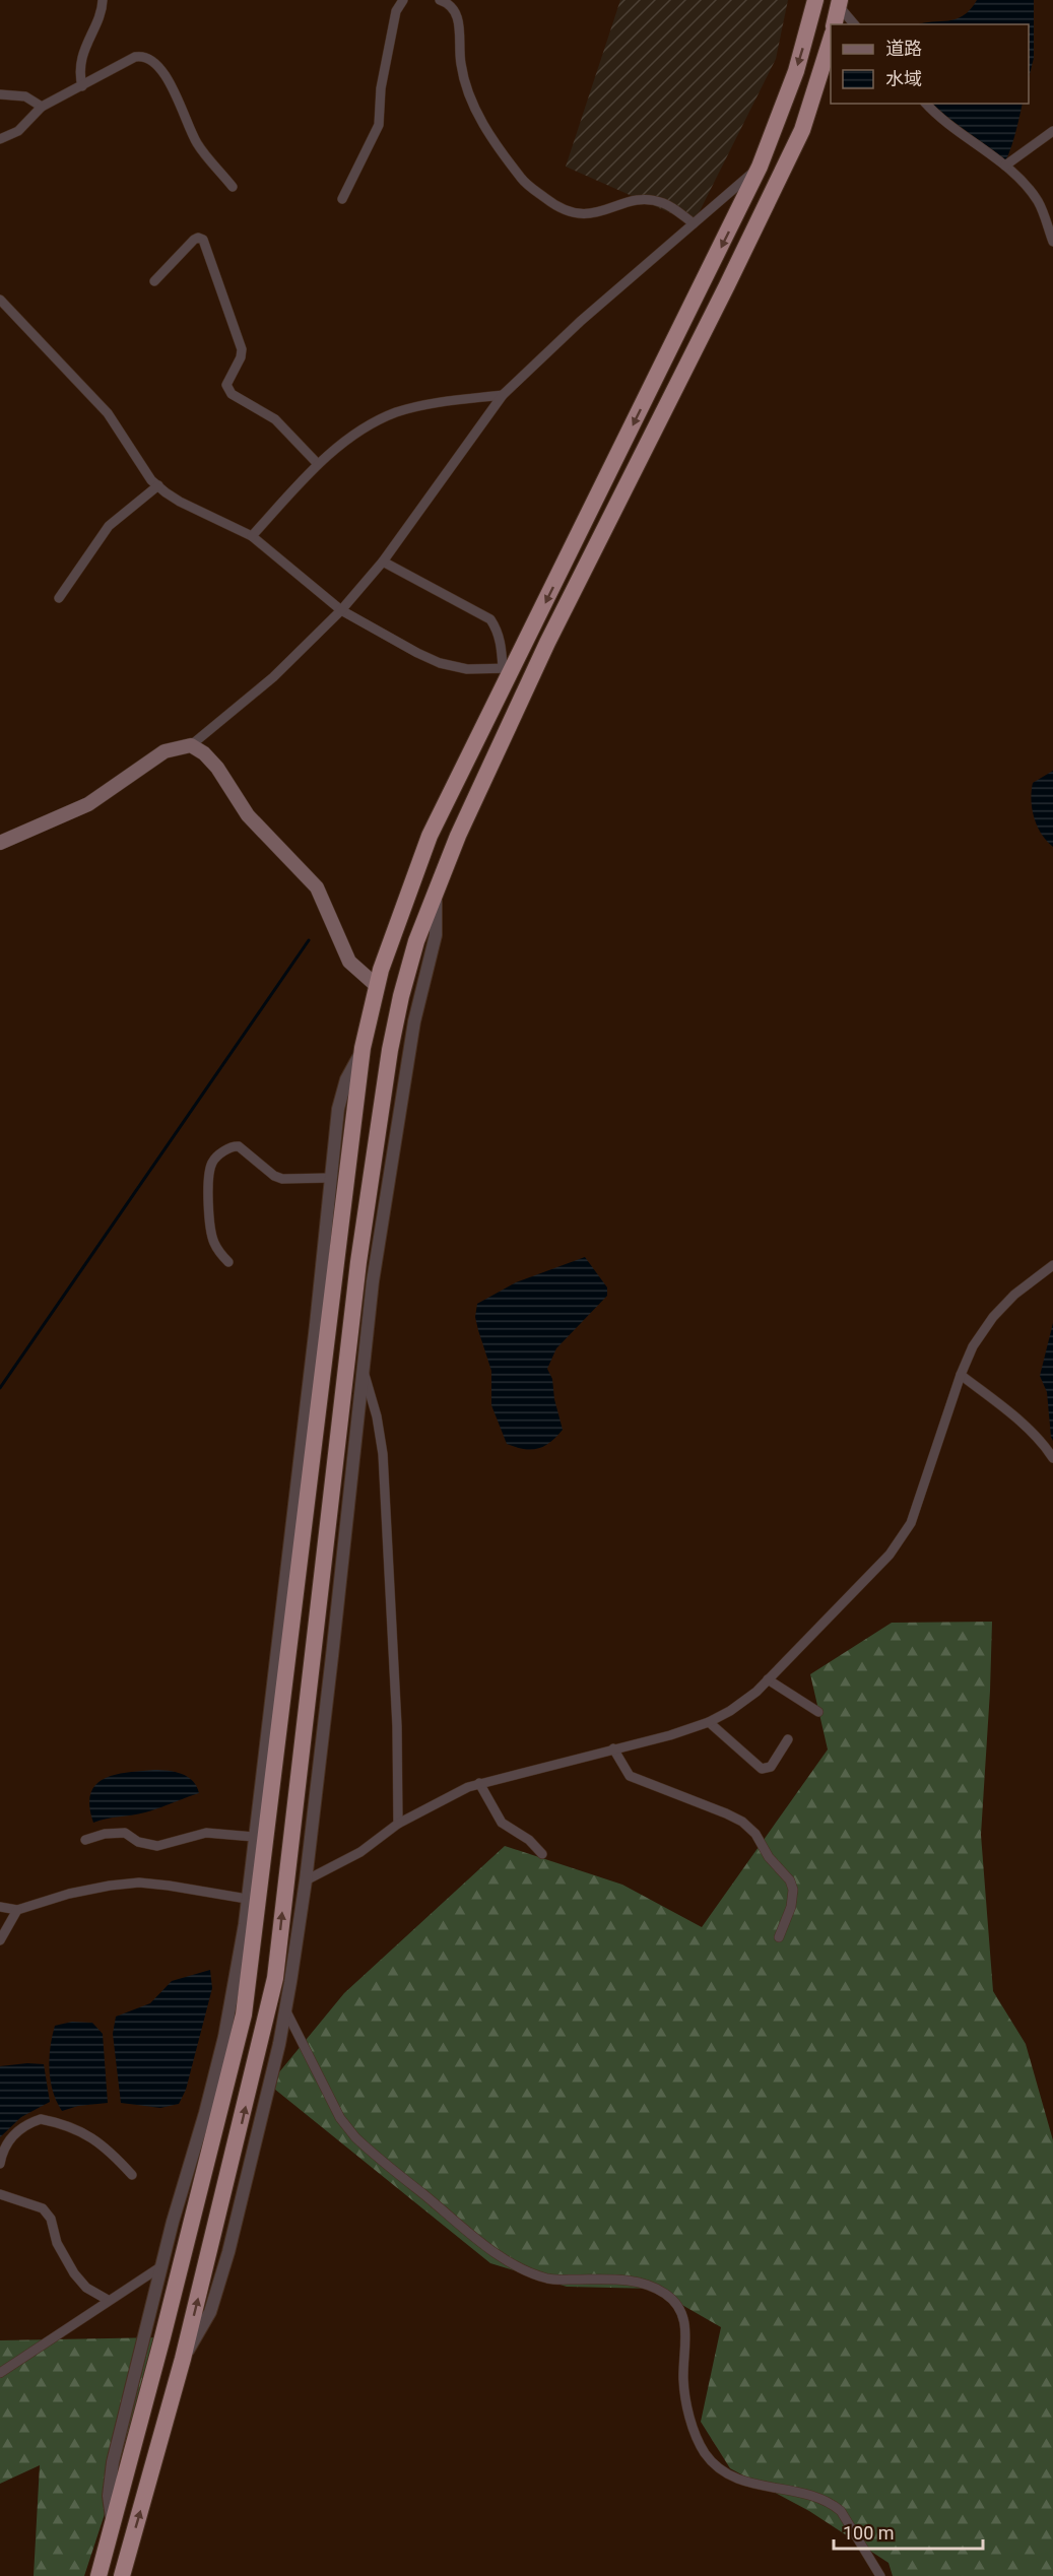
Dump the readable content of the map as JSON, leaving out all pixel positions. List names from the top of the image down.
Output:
{
  "legend": ["道路", "水域"],
  "scale_bar": "100 m"
}
